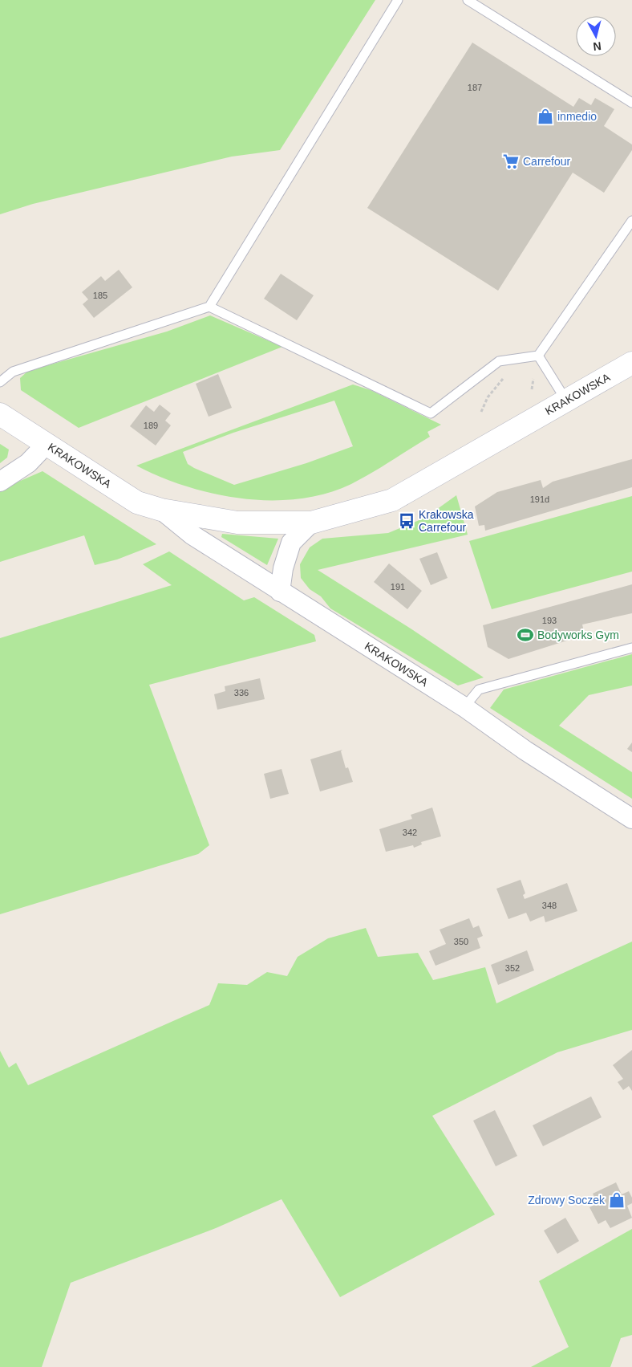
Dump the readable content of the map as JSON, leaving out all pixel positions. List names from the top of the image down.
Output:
{
  "streets": {
    "main road": ["KRAKOWSKA"]
  },
  "places": {
    "shop": ["inmedio", "Zdrowy Soczek"],
    "supermarket": ["Carrefour"],
    "bus stop": ["Krakowska Carrefour"],
    "sports": ["Bodyworks Gym"]
  },
  "house_numbers": [
    "187",
    "185",
    "189",
    "191d",
    "191",
    "193",
    "336",
    "342",
    "348",
    "350",
    "352"
  ],
  "north": "bottom"
}
